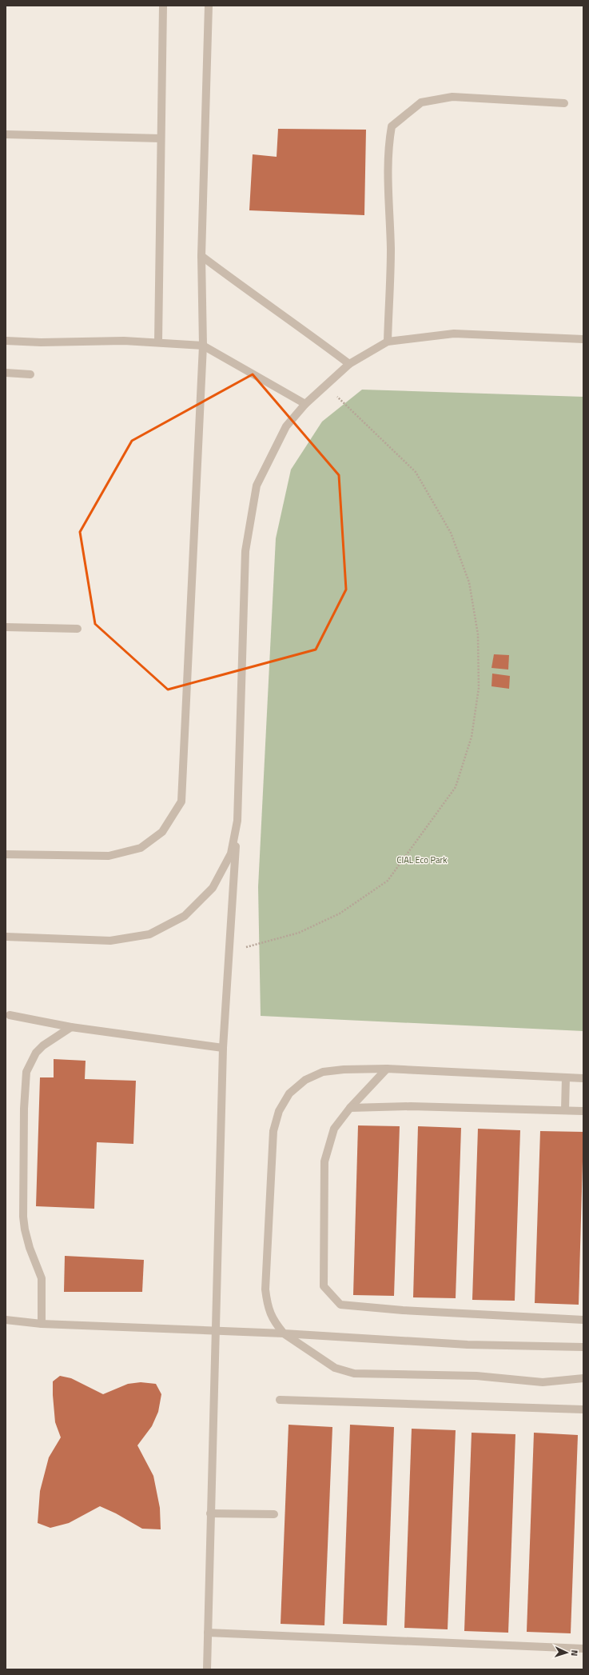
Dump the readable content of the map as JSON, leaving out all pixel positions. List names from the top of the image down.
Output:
{
  "parks": ["CIAL Eco Park"],
  "north": "right"
}
